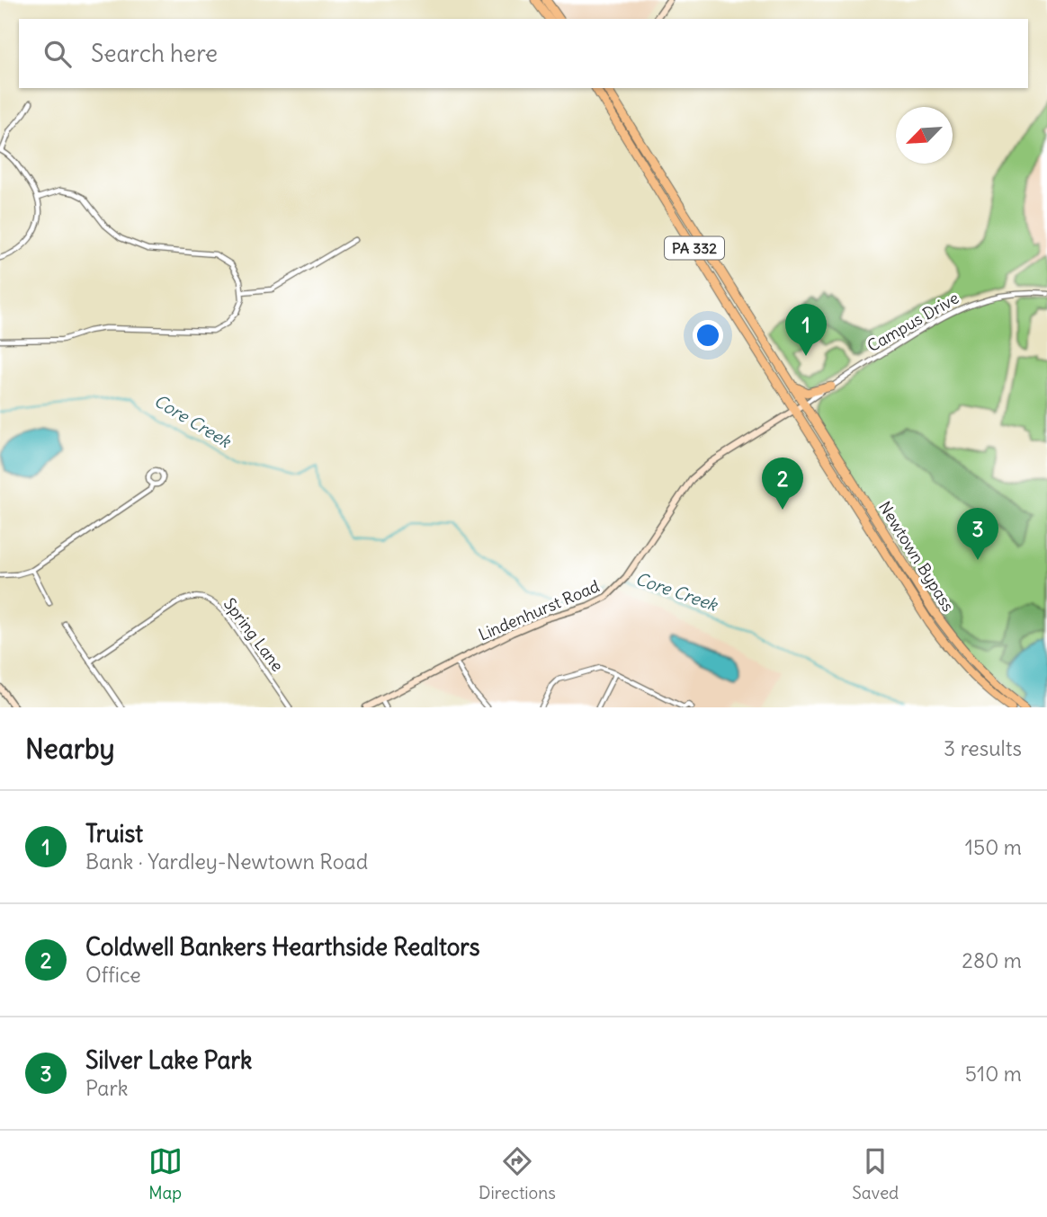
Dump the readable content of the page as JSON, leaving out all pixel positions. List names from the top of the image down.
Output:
{
  "streets": {
    "highway": ["PA 332", "Newtown Bypass"],
    "street": ["Campus Drive", "Lindenhurst Road", "Spring Lane"]
  },
  "crossings": [
    ["PA 332", "Campus Drive"],
    ["PA 332", "Newtown Bypass"],
    ["PA 332", "Lindenhurst Road"],
    ["Campus Drive", "Newtown Bypass"],
    ["Campus Drive", "Lindenhurst Road"],
    ["Newtown Bypass", "Lindenhurst Road"]
  ],
  "water": ["Core Creek"],
  "north": "bottom left",
  "page": {
    "search": "Search here",
    "pins": ["1", "2", "3"],
    "heading": ["Nearby", "3 results"],
    "list": [
      {
        "mark": "1",
        "name": "Truist",
        "note": "Bank · Yardley-Newtown Road",
        "value": "150 m"
      },
      {
        "mark": "2",
        "name": "Coldwell Bankers Hearthside Realtors",
        "note": "Office",
        "value": "280 m"
      },
      {
        "mark": "3",
        "name": "Silver Lake Park",
        "note": "Park",
        "value": "510 m"
      }
    ],
    "nav": ["Map", "Directions", "Saved"]
  }
}
